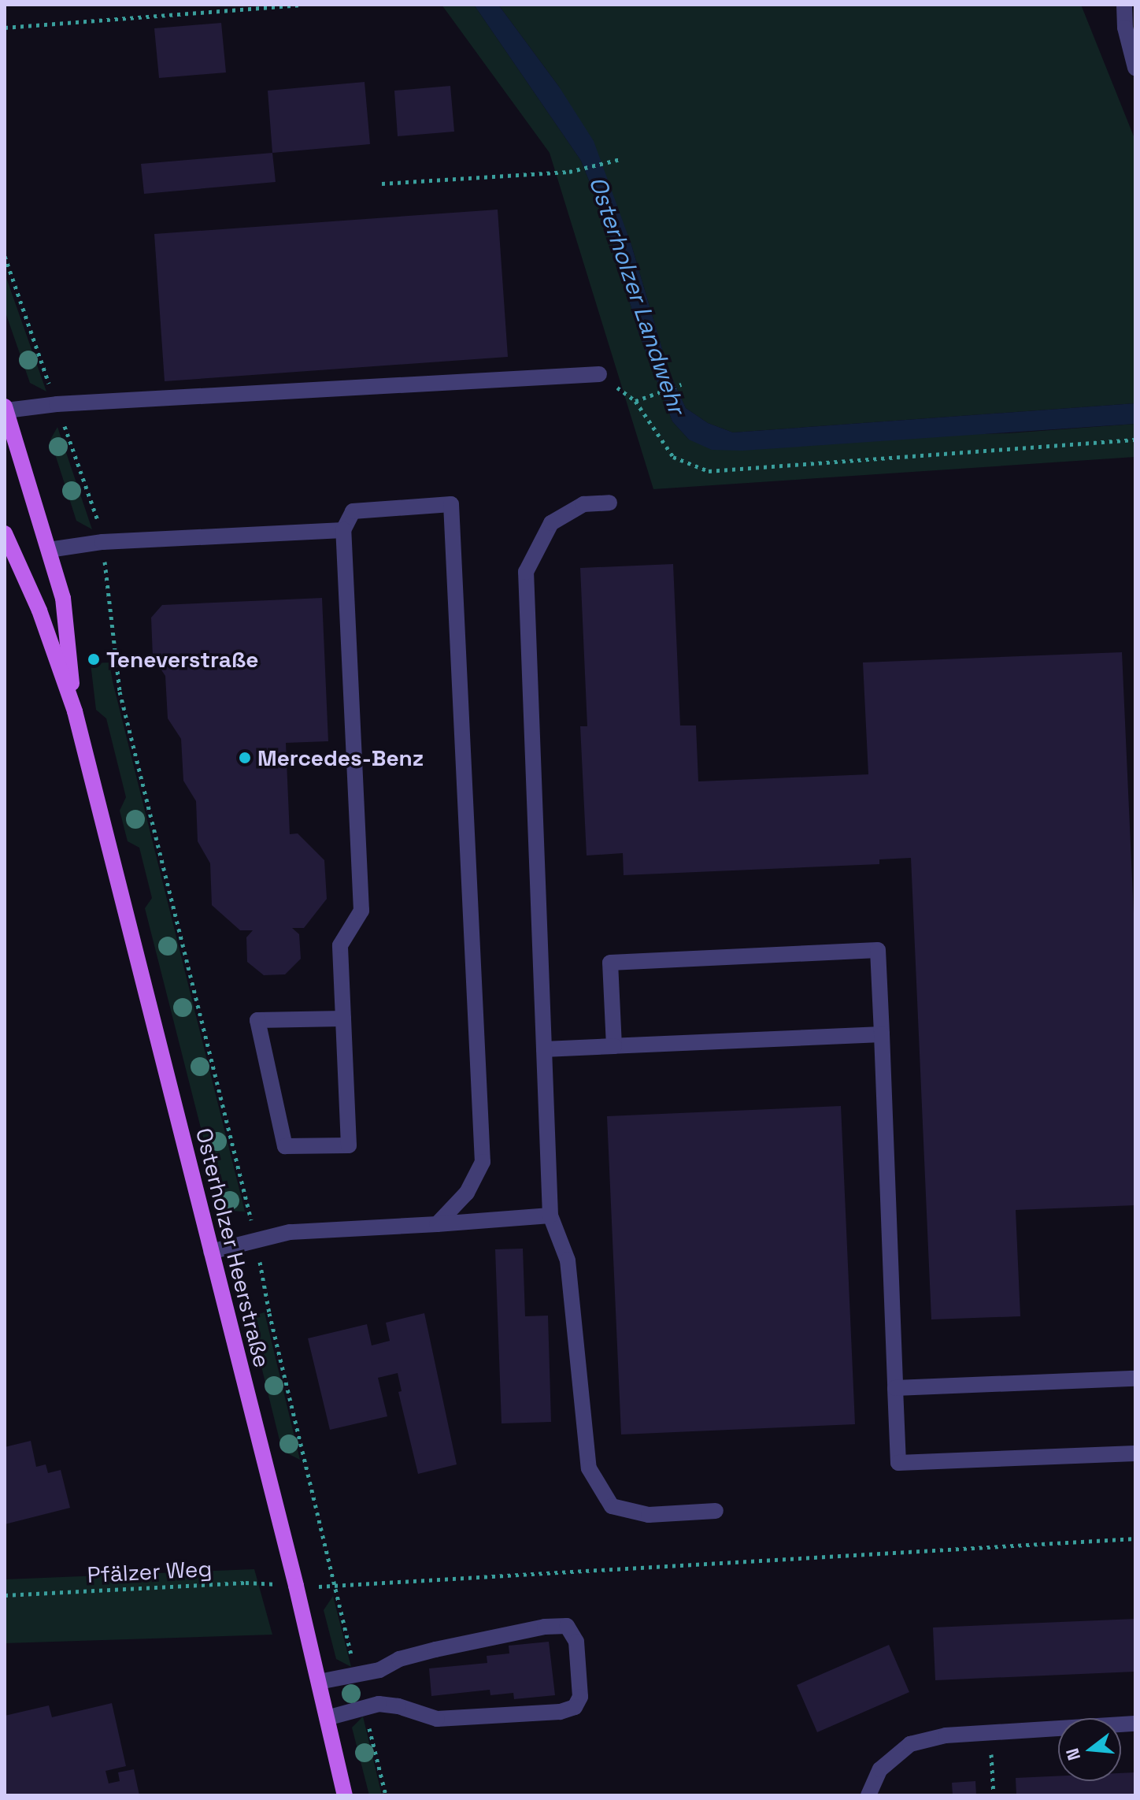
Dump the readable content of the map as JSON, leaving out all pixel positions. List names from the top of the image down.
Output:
{
  "streets": {
    "main road": ["Osterholzer Heerstraße"],
    "path": ["Pfälzer Weg"]
  },
  "crossings": [
    ["Osterholzer Heerstraße", "Pfälzer Weg"]
  ],
  "water": ["Osterholzer Landwehr"],
  "places": ["Teneverstraße", "Mercedes-Benz"],
  "north": "left"
}
